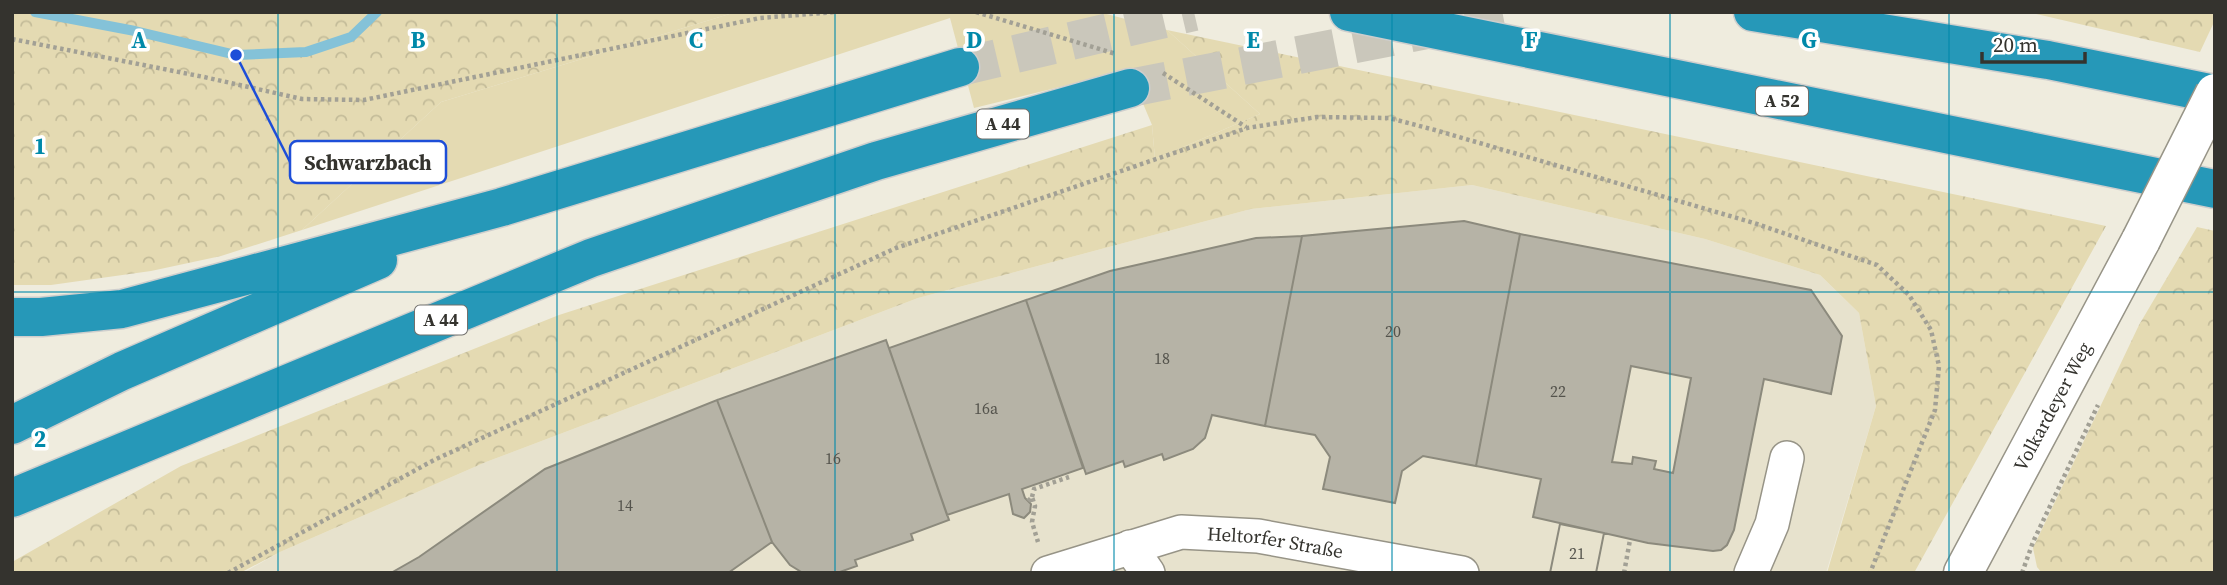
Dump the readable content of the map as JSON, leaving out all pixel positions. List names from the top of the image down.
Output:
{
  "streets": {
    "highway": ["A 52", "A 44"],
    "street": ["Volkardeyer Weg", "Heltorfer Straße"]
  },
  "places": ["Schwarzbach"],
  "house_numbers": [
    "20",
    "18",
    "22",
    "16a",
    "16",
    "14",
    "21"
  ],
  "scale_bar": "20 m",
  "grid": {
    "columns": [
      "A",
      "B",
      "C",
      "D",
      "E",
      "F",
      "G"
    ],
    "rows": ["1", "2"]
  }
}
